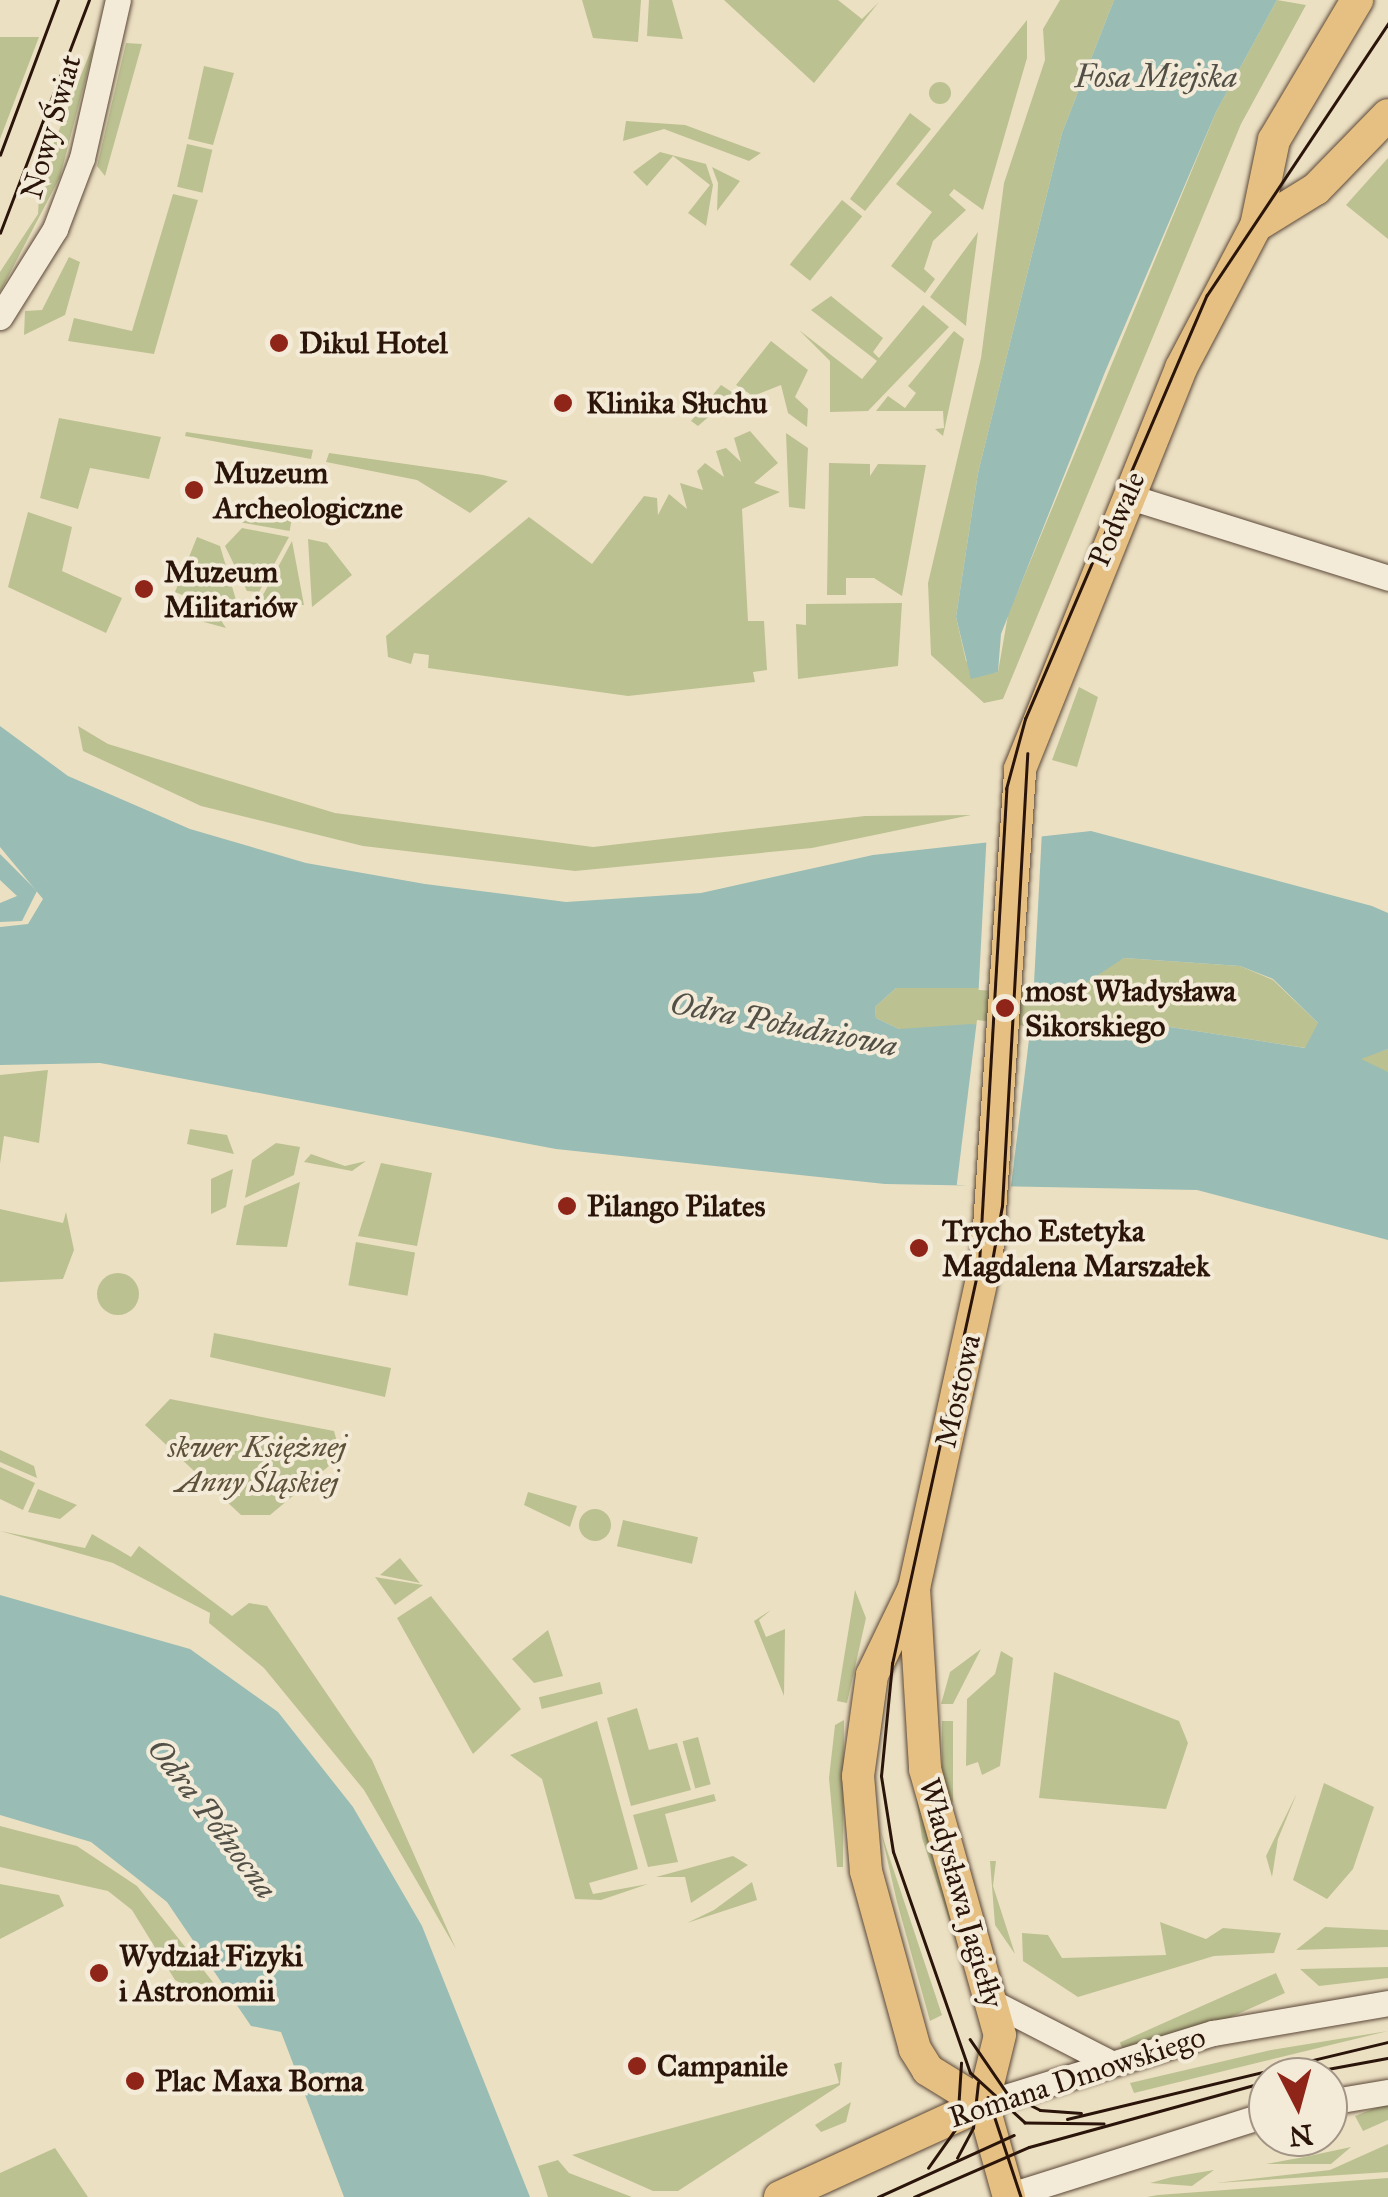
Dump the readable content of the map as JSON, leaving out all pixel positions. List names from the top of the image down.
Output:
{
  "streets": {
    "main road": [
      "Podwale",
      "Mostowa",
      "Władysława Jagiełły",
      "Romana Dmowskiego"
    ],
    "street": ["Nowy Świat"]
  },
  "crossings": [
    ["Podwale", "Mostowa"],
    ["Mostowa", "Władysława Jagiełły"],
    ["Władysława Jagiełły", "Romana Dmowskiego"]
  ],
  "water": ["Fosa Miejska", "Odra Południowa", "Odra Północna"],
  "parks": ["skwer Księżnej Anny Śląskiej"],
  "places": [
    "Dikul Hotel",
    "Klinika Słuchu",
    "Muzeum Archeologiczne",
    "Muzeum Militariów",
    "most Władysława Sikorskiego",
    "Pilango Pilates",
    "Trycho Estetyka Magdalena Marszałek",
    "Wydział Fizyki i Astronomii",
    "Campanile",
    "Plac Maxa Borna"
  ],
  "north": "bottom"
}
